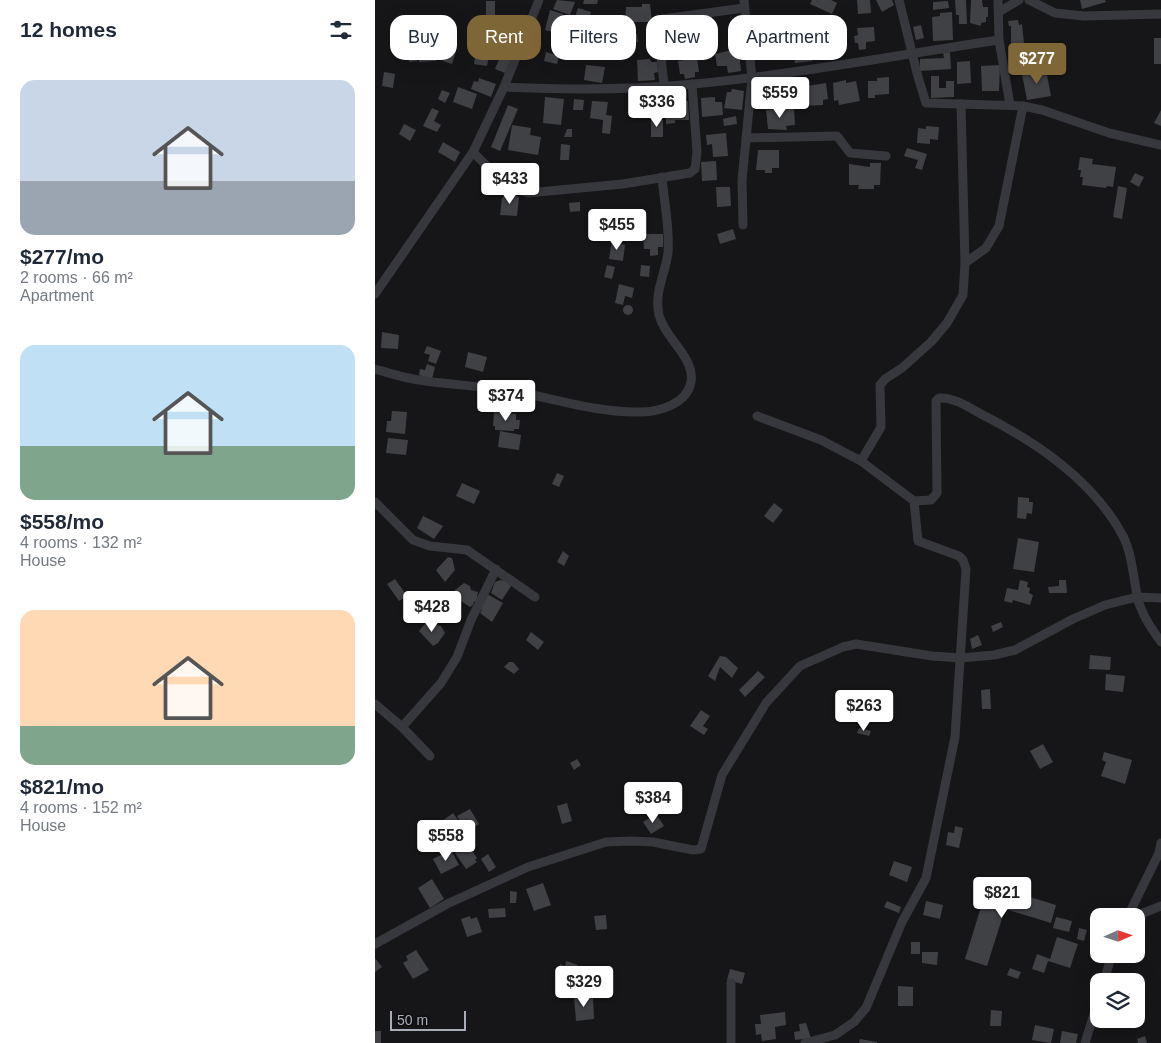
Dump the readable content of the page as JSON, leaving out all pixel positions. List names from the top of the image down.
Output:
{
  "scale_bar": "50 m",
  "north": "right",
  "page": {
    "heading": "12 homes",
    "chip": [
      "Buy",
      "Rent",
      "Filters",
      "New",
      "Apartment"
    ],
    "price": [
      "$277",
      "$559",
      "$336",
      "$433",
      "$455",
      "$374",
      "$428",
      "$263",
      "$384",
      "$558",
      "$821",
      "$329"
    ],
    "list": [
      {
        "name": "$277/mo",
        "note": "2 rooms · 66 m² · Apartment"
      },
      {
        "name": "$558/mo",
        "note": "4 rooms · 132 m² · House"
      },
      {
        "name": "$821/mo",
        "note": "4 rooms · 152 m² · House"
      }
    ],
    "scale": "50 m"
  }
}
